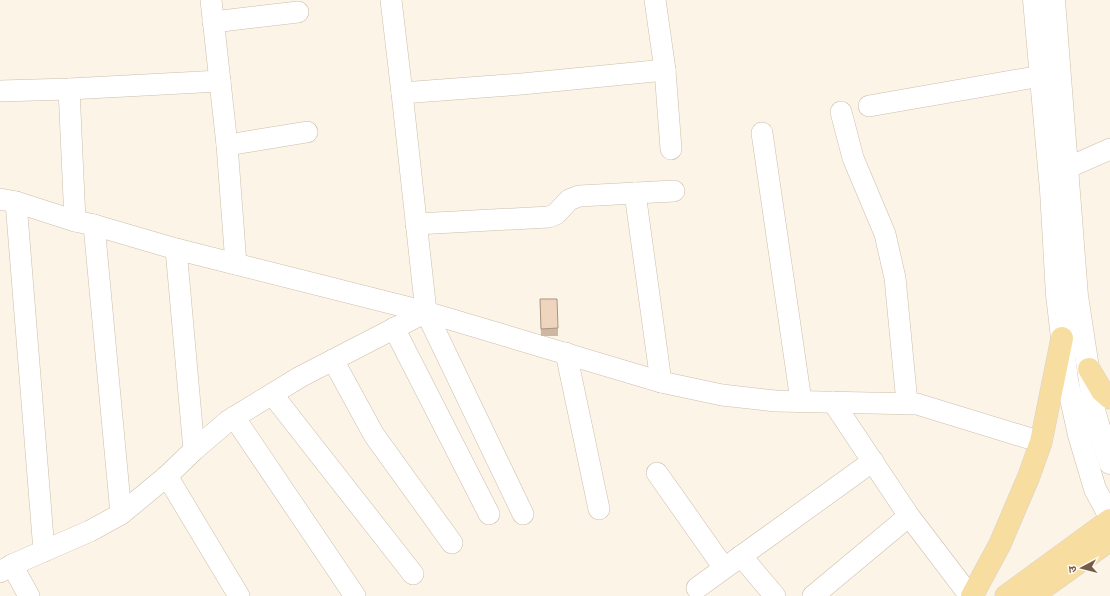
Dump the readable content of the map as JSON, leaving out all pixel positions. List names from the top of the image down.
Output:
{
  "north": "left"
}
